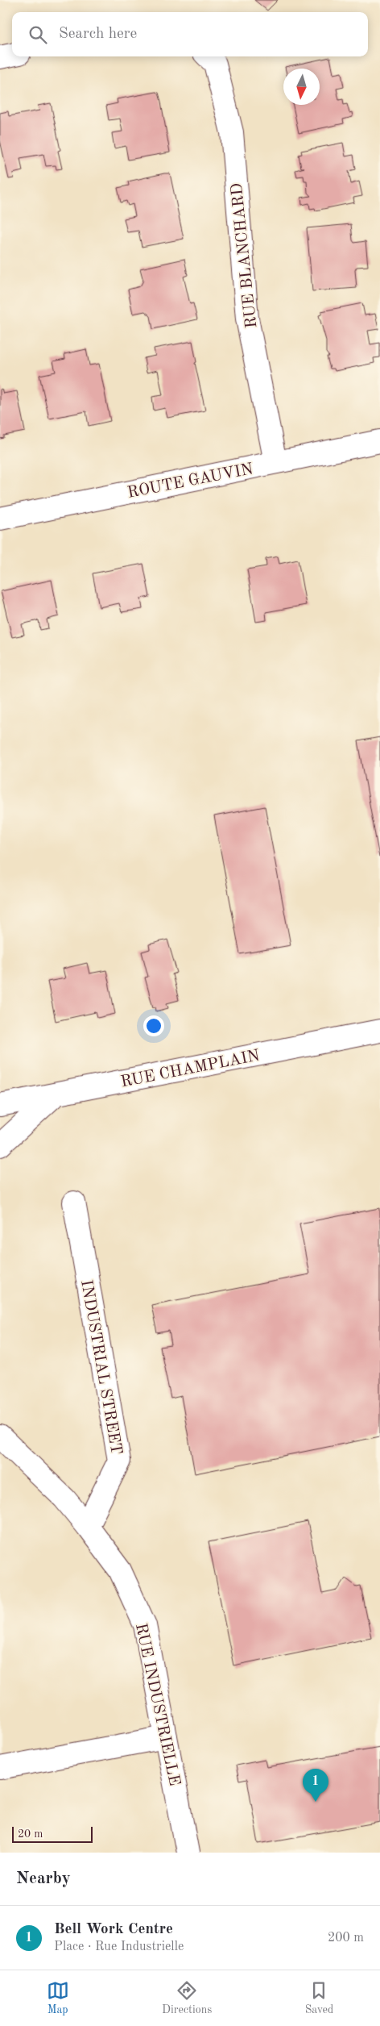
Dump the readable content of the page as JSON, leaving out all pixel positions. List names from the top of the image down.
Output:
{
  "streets": {
    "street": [
      "RUE BLANCHARD",
      "ROUTE GAUVIN",
      "RUE CHAMPLAIN",
      "INDUSTRIAL STREET",
      "RUE INDUSTRIELLE"
    ]
  },
  "crossings": [
    ["RUE BLANCHARD", "ROUTE GAUVIN"],
    ["INDUSTRIAL STREET", "RUE INDUSTRIELLE"]
  ],
  "scale_bar": "20 m",
  "north": "bottom",
  "page": {
    "search": "Search here",
    "pins": "1",
    "scale": "20 m",
    "heading": "Nearby",
    "list": [
      {
        "mark": "1",
        "name": "Bell Work Centre",
        "note": "Place · Rue Industrielle",
        "value": "200 m"
      }
    ],
    "nav": ["Map", "Directions", "Saved"]
  }
}
